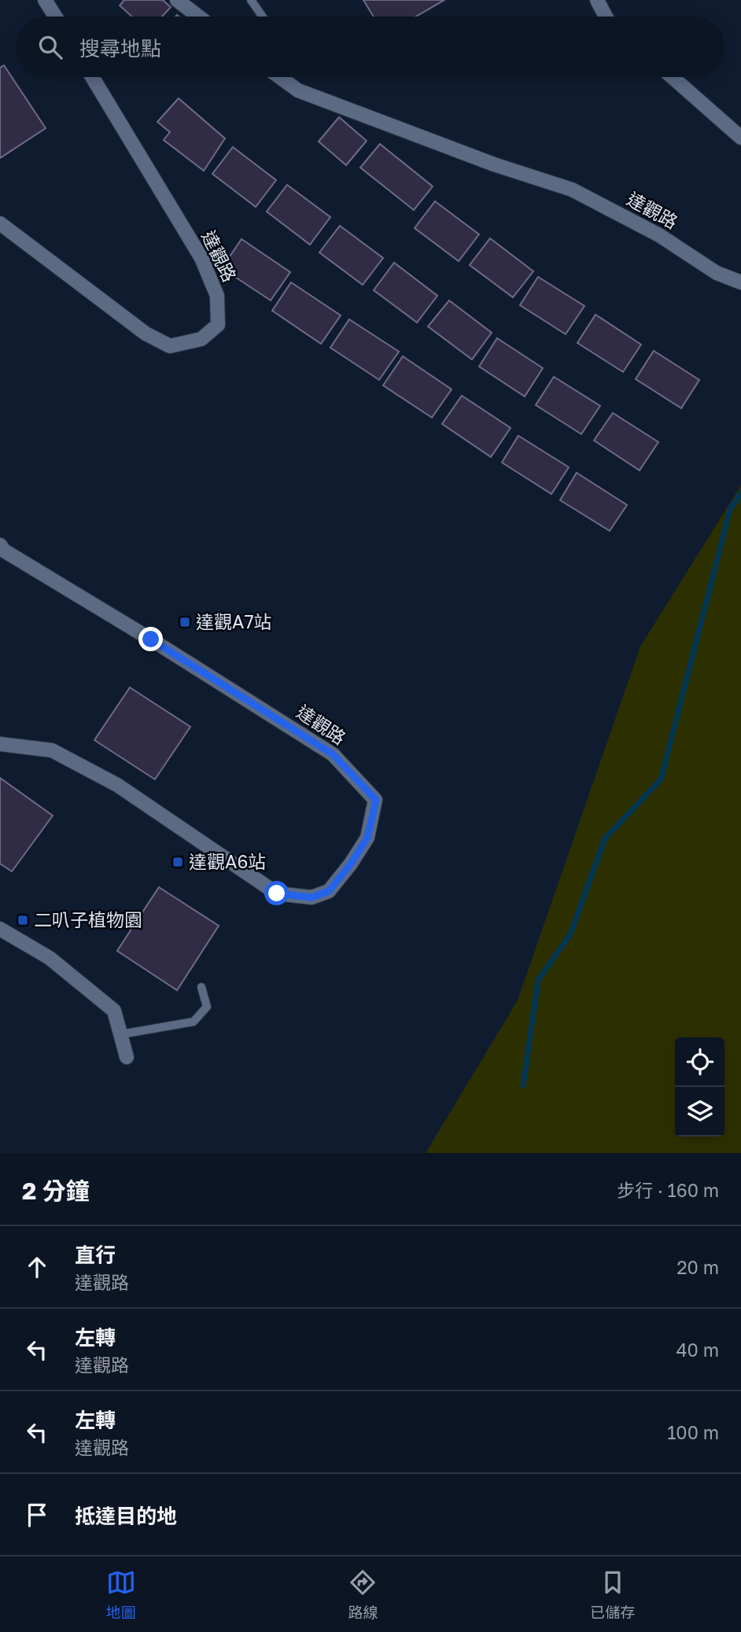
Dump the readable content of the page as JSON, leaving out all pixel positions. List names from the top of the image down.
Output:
{
  "streets": {
    "street": ["達觀路"]
  },
  "places": {
    "transit": ["達觀A7站", "達觀A6站", "二叭子植物園"]
  },
  "page": {
    "search": "搜尋地點",
    "heading": ["2 分鐘", "步行 · 160 m"],
    "list": [
      ["直行", "達觀路", "20 m"],
      ["左轉", "達觀路", "40 m"],
      ["左轉", "達觀路", "100 m"],
      "抵達目的地"
    ],
    "nav": ["地圖", "路線", "已儲存"]
  }
}
